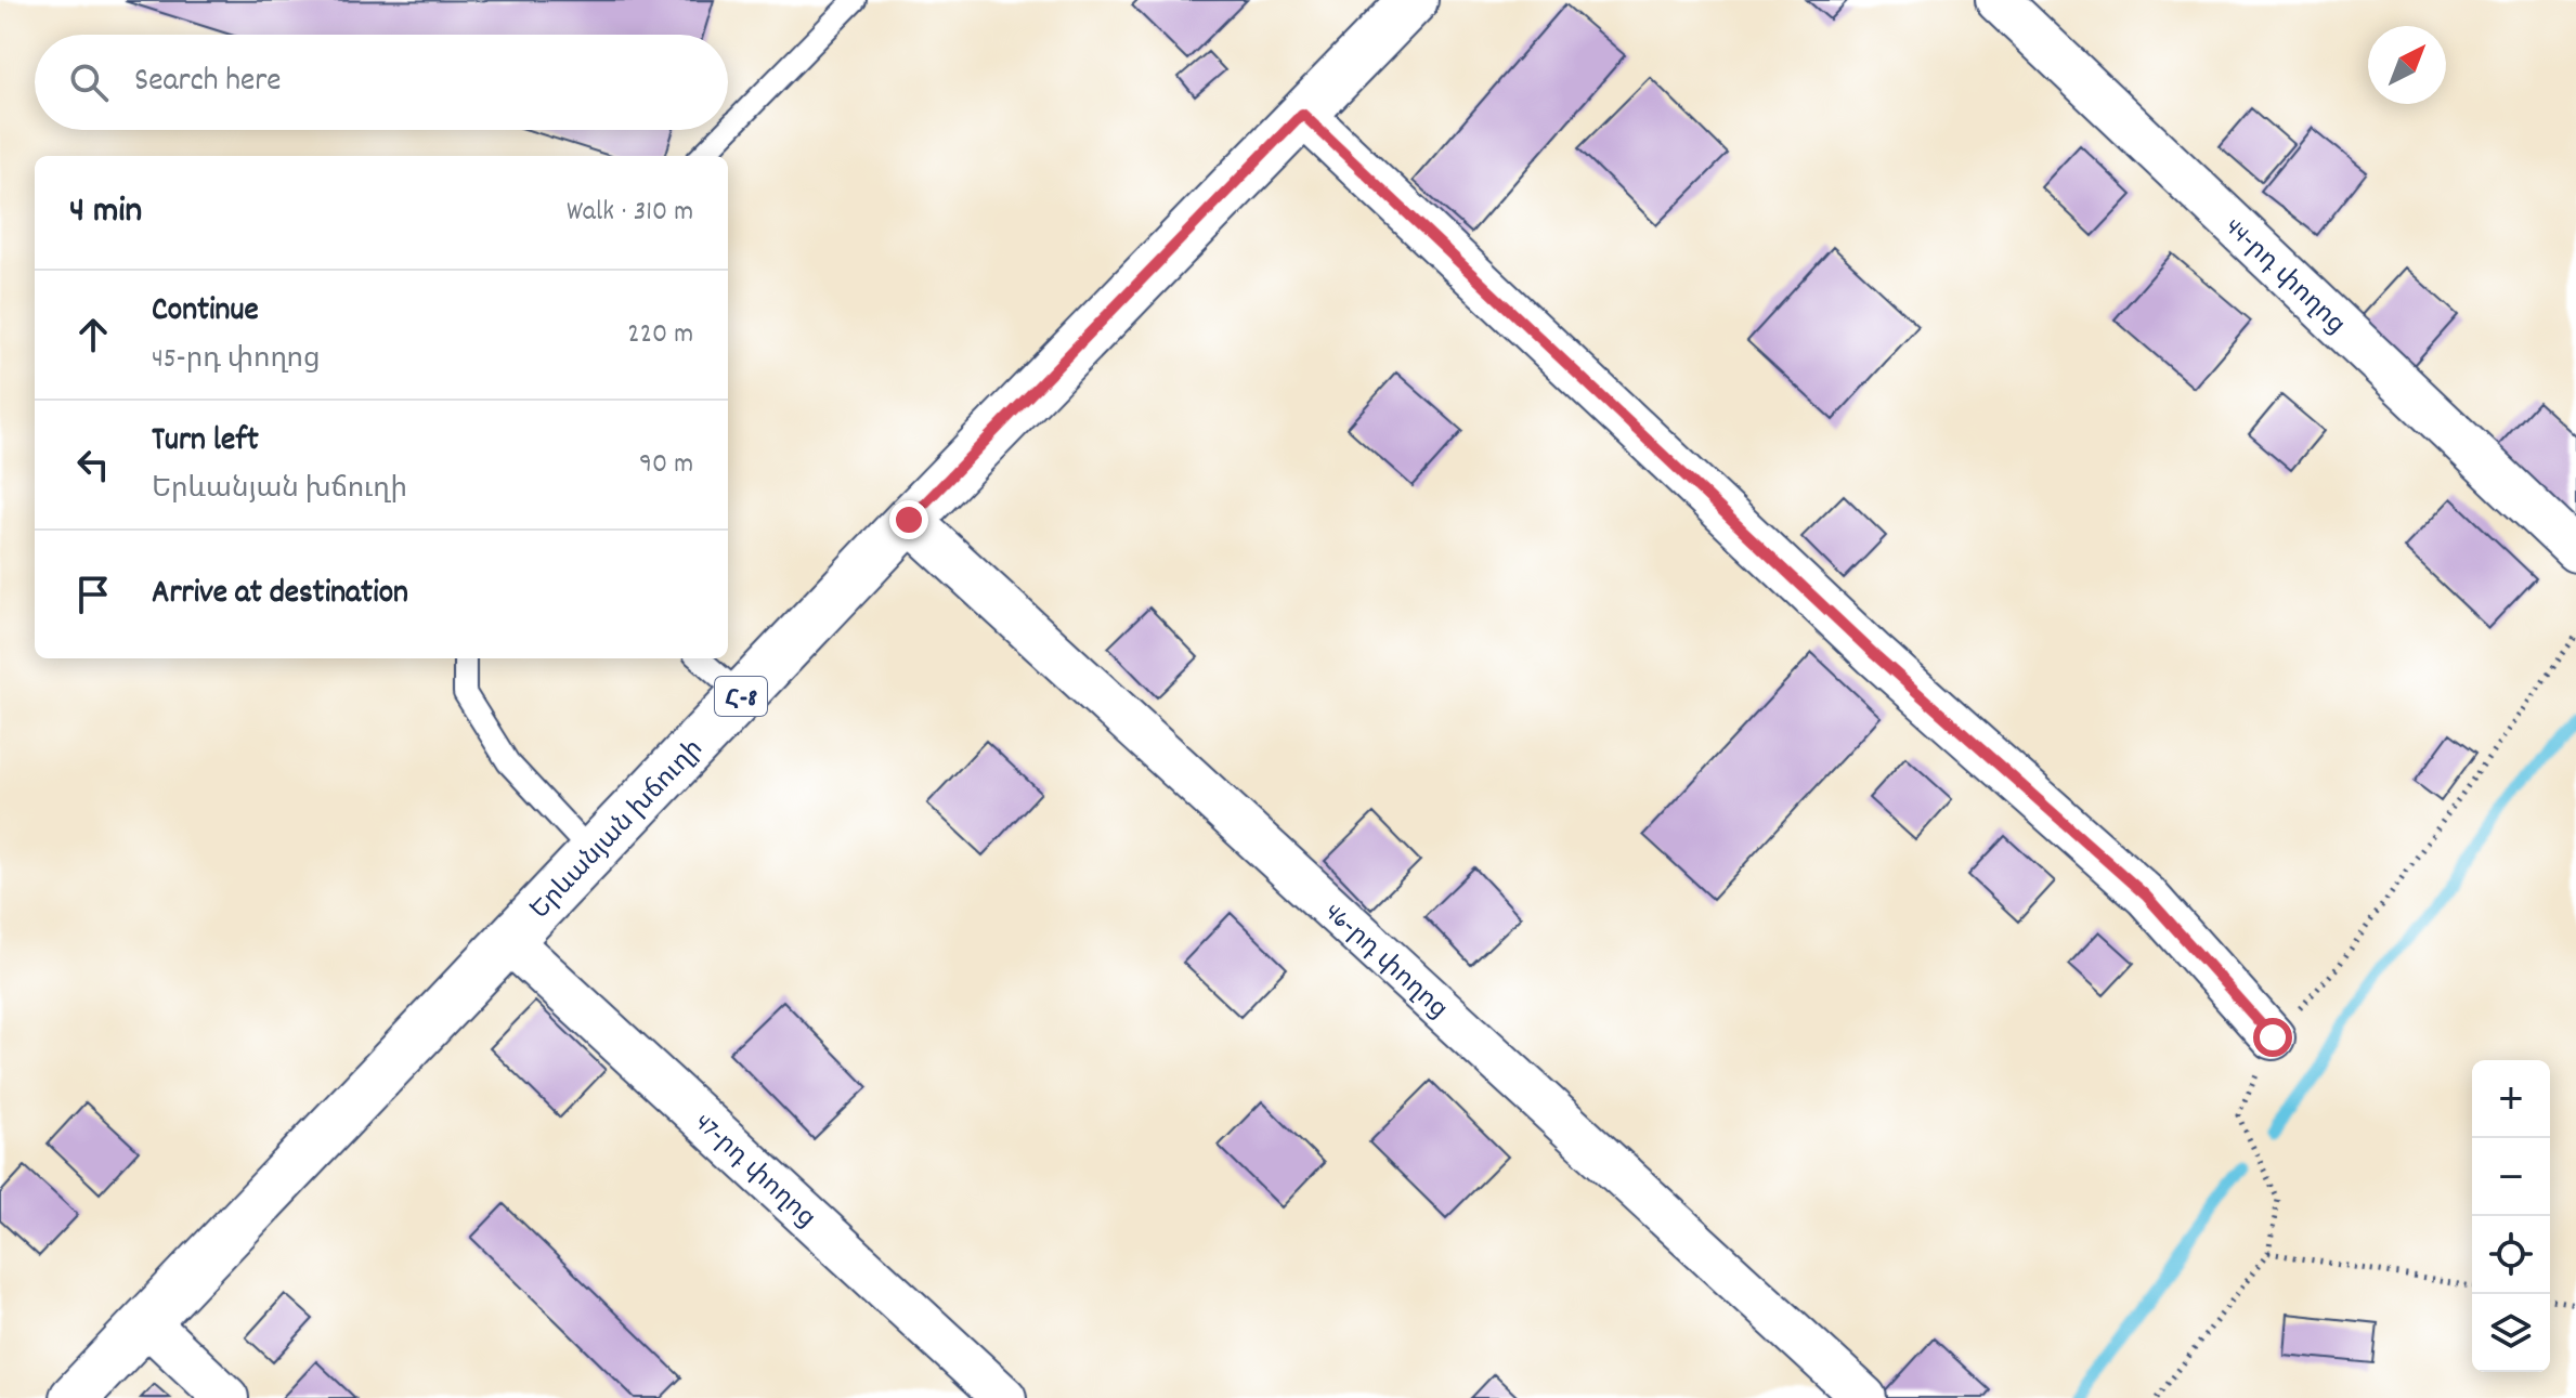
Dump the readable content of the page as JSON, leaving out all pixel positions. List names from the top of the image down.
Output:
{
  "streets": {
    "main road": ["Հ-8", "Երևանյան խճուղի"],
    "street": ["44-րդ փողոց", "46-րդ փողոց", "47-րդ փողոց"]
  },
  "crossings": [
    ["Երևանյան խճուղի", "46-րդ փողոց"],
    ["Երևանյան խճուղի", "47-րդ փողոց"]
  ],
  "north": "top right",
  "page": {
    "search": "Search here",
    "heading": ["4 min", "Walk · 310 m"],
    "list": [
      ["Continue", "45-րդ փողոց", "220 m"],
      ["Turn left", "Երևանյան խճուղի", "90 m"],
      "Arrive at destination"
    ],
    "map_buttons": ["+", "−"]
  }
}
